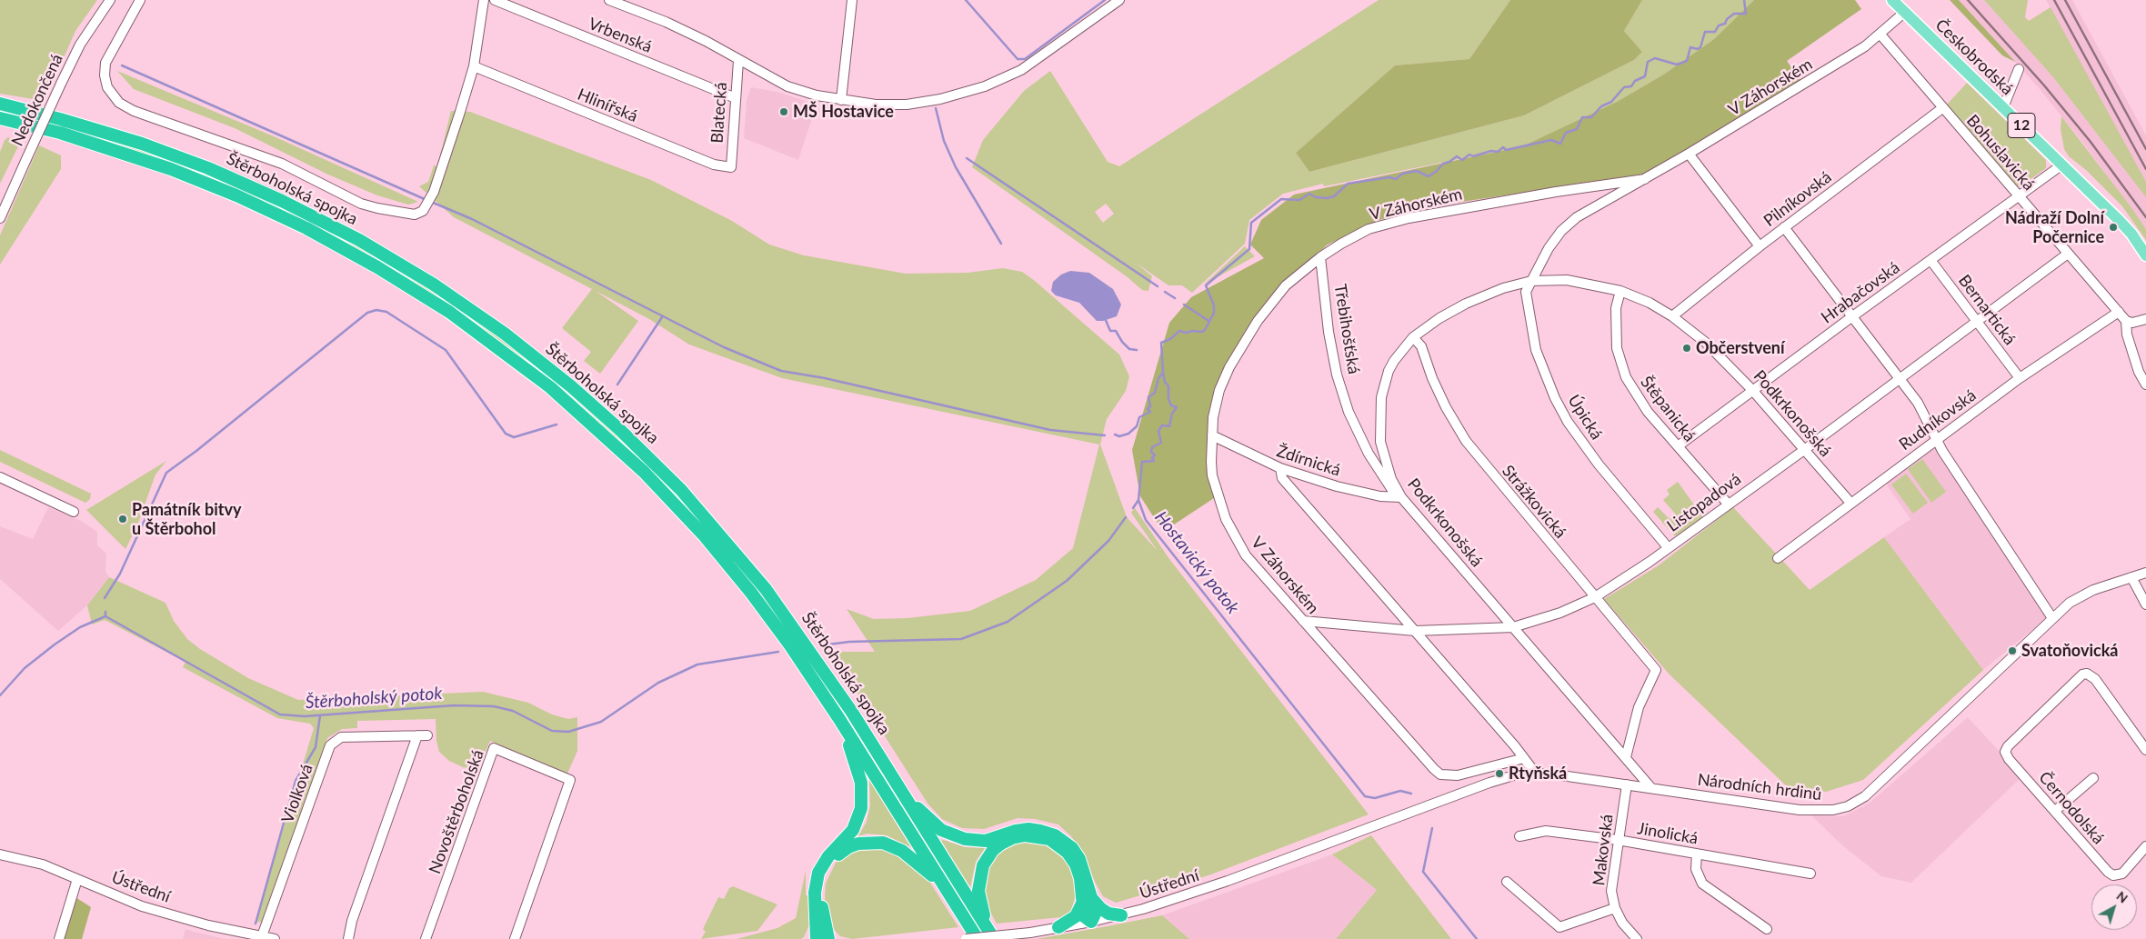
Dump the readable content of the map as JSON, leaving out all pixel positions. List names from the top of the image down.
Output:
{
  "streets": {
    "highway": ["Štěrboholská spojka"],
    "main road": ["Českobrodská", "12"],
    "street": [
      "Vrbenská",
      "V Záhorském",
      "Nedokončená",
      "Hlinířská",
      "Blatecká",
      "Bohuslavická",
      "Pilníkovská",
      "Hrabačovská",
      "Bernartická",
      "Třebihošťská",
      "Štěpanická",
      "Podkrkonošská",
      "Úpická",
      "Rudníkovská",
      "Ždírnická",
      "Strážkovická",
      "Listopadová",
      "Národních hrdinů",
      "Violková",
      "Černodolská",
      "Novoštěrboholská",
      "Jinolická",
      "Makovská",
      "Ústřední"
    ]
  },
  "crossings": [
    ["Vrbenská", "Blatecká"],
    ["Českobrodská", "V Záhorském"],
    ["Českobrodská", "Hrabačovská"],
    ["V Záhorském", "Bohuslavická"],
    ["V Záhorském", "Třebihošťská"],
    ["V Záhorském", "Podkrkonošská"],
    ["V Záhorském", "Úpická"],
    ["V Záhorském", "Ždírnická"],
    ["V Záhorském", "Listopadová"],
    ["Hlinířská", "Blatecká"],
    ["Bohuslavická", "Pilníkovská"],
    ["Bohuslavická", "Hrabačovská"],
    ["Bohuslavická", "Rudníkovská"],
    ["Bohuslavická", "Listopadová"],
    ["Pilníkovská", "Podkrkonošská"],
    ["Hrabačovská", "Bernartická"],
    ["Hrabačovská", "Štěpanická"],
    ["Hrabačovská", "Podkrkonošská"],
    ["Bernartická", "Rudníkovská"],
    ["Bernartická", "Listopadová"],
    ["Třebihošťská", "Podkrkonošská"],
    ["Třebihošťská", "Ždírnická"],
    ["Štěpanická", "Podkrkonošská"],
    ["Štěpanická", "Listopadová"],
    ["Podkrkonošská", "Úpická"],
    ["Podkrkonošská", "Rudníkovská"],
    ["Podkrkonošská", "Ždírnická"],
    ["Podkrkonošská", "Strážkovická"],
    ["Podkrkonošská", "Listopadová"],
    ["Podkrkonošská", "Národních hrdinů"],
    ["Úpická", "Listopadová"],
    ["Strážkovická", "Listopadová"],
    ["Národních hrdinů", "Makovská"],
    ["Národních hrdinů", "Ústřední"],
    ["Violková", "Ústřední"],
    ["Jinolická", "Makovská"]
  ],
  "water": ["Hostavický potok", "Štěrboholský potok"],
  "places": [
    "MŠ Hostavice",
    "Nádraží Dolní Počernice",
    "Občerstvení",
    "Památník bitvy u Štěrbohol",
    "Svatoňovická",
    "Rtyňská"
  ],
  "north": "top right"
}
